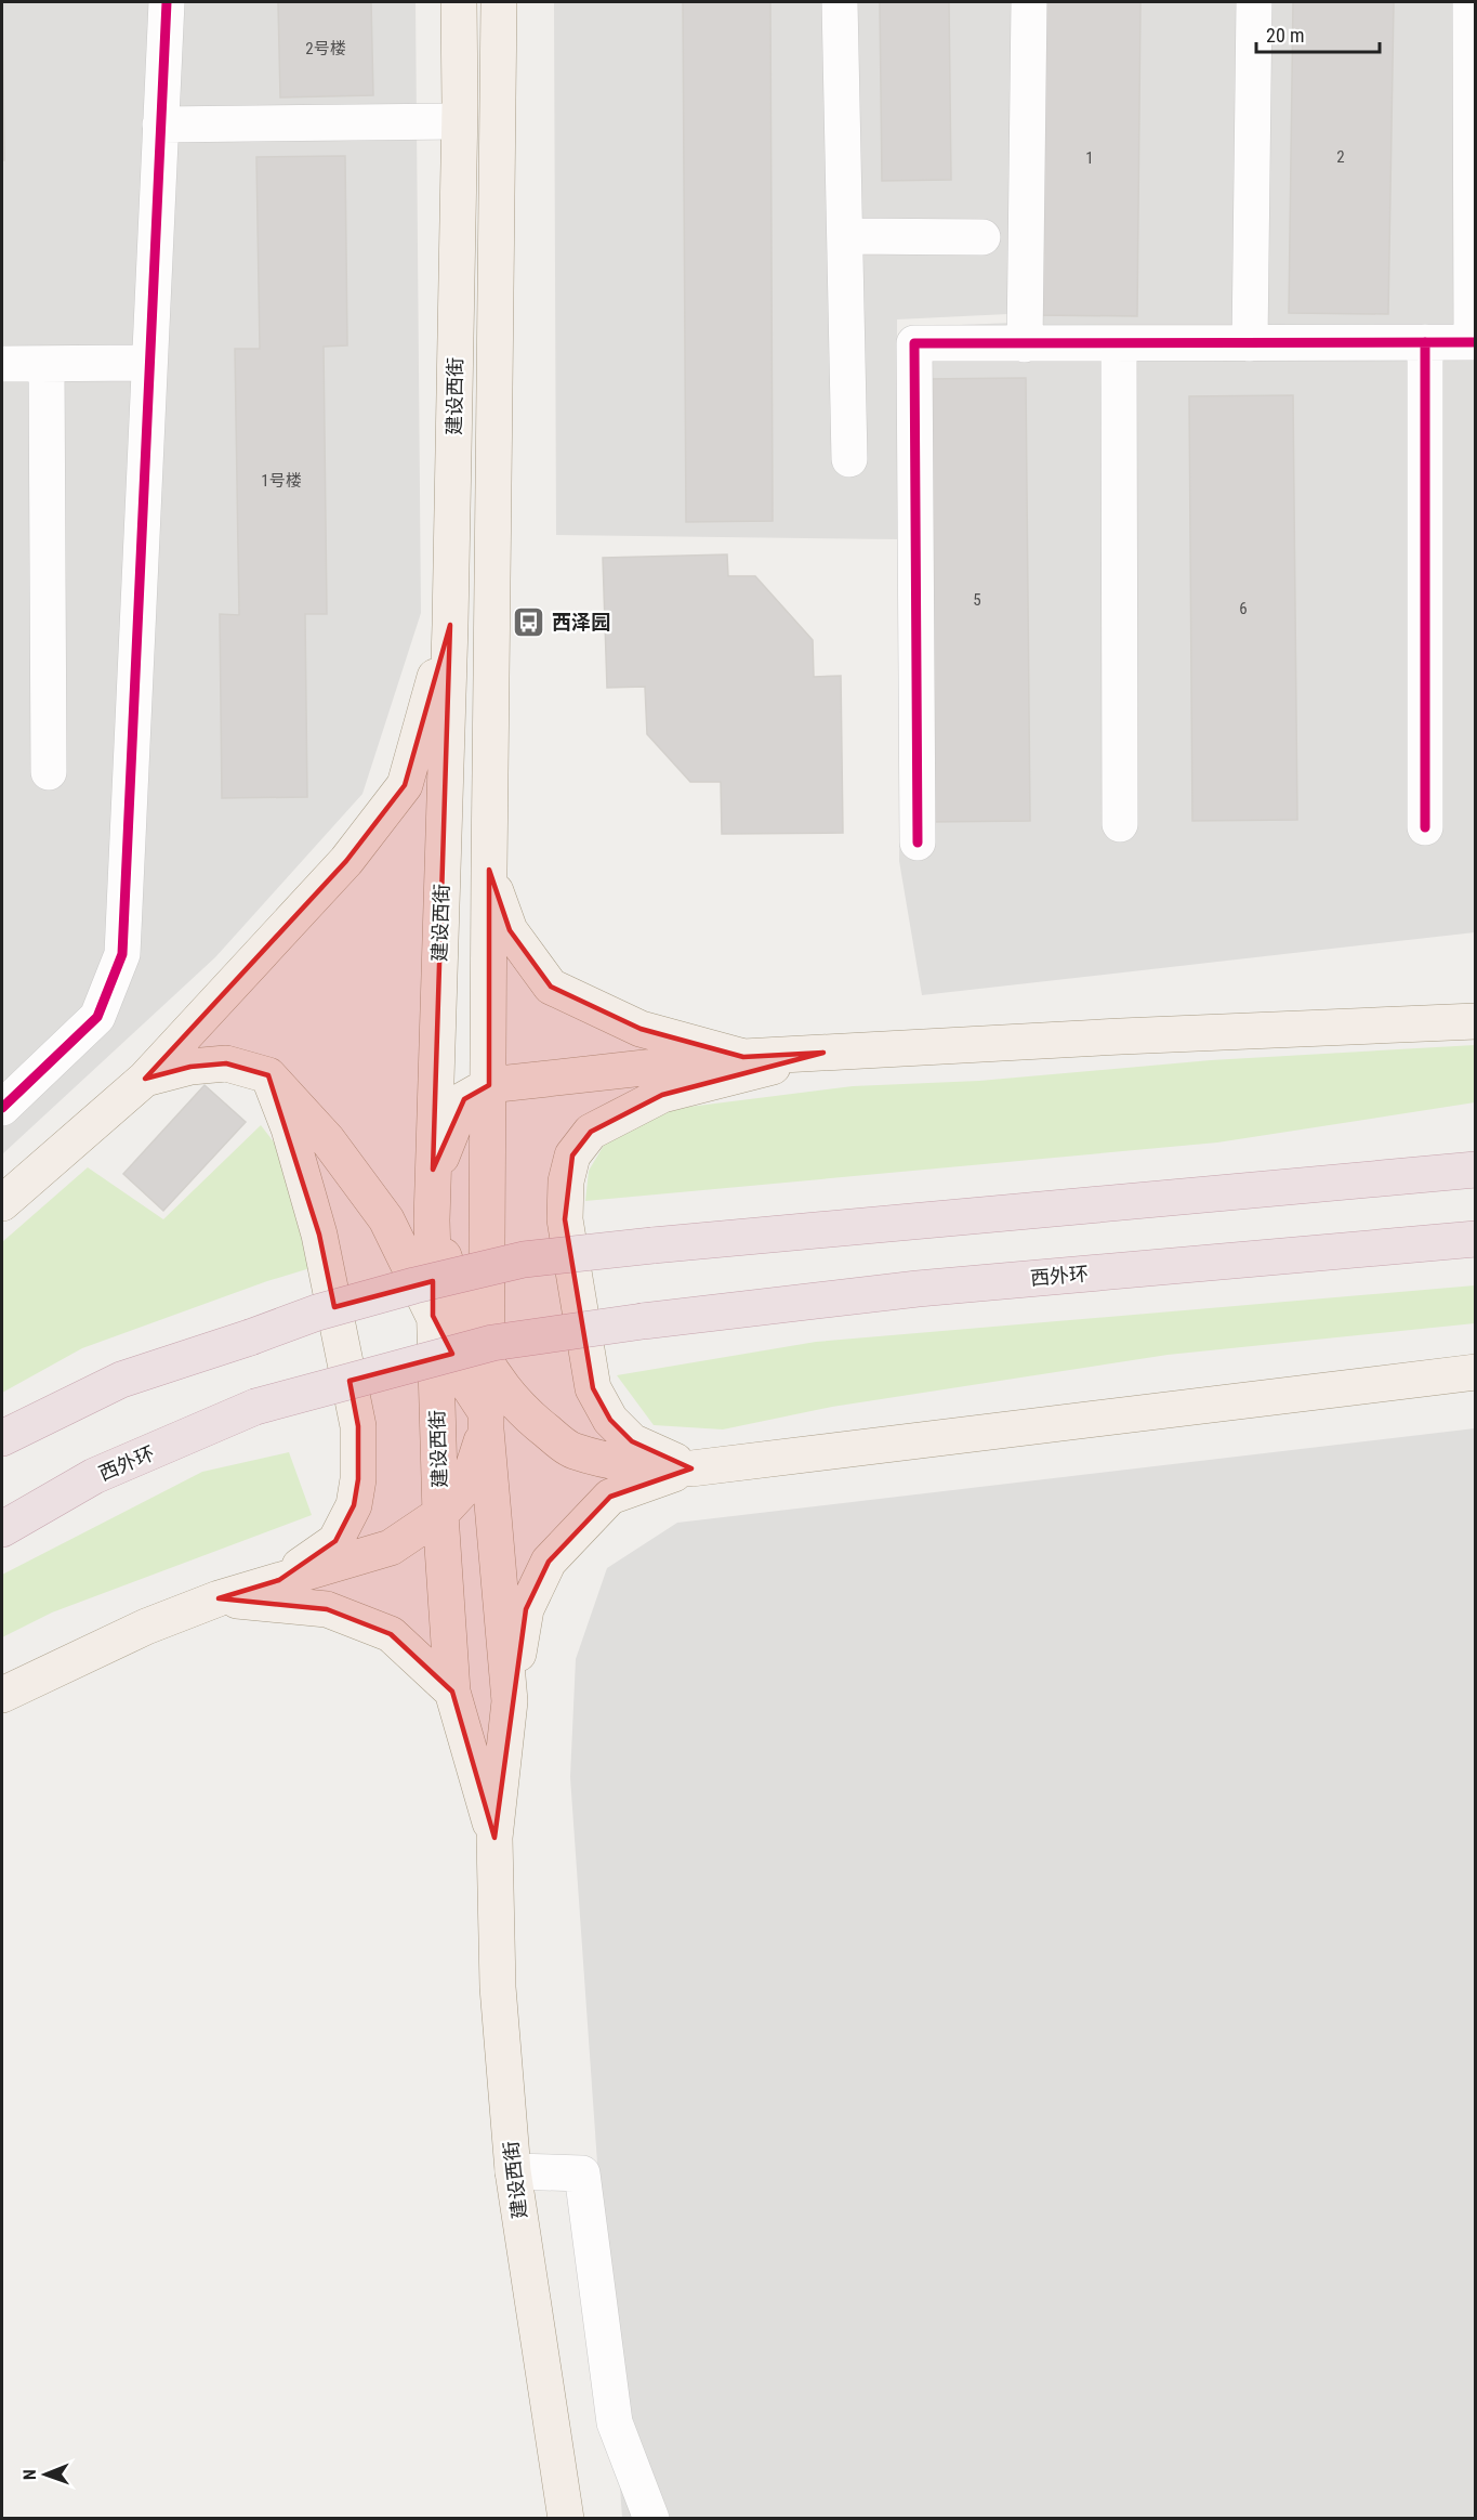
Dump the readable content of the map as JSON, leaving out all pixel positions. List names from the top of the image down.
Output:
{
  "streets": {
    "highway": ["西外环"],
    "main road": ["建设西街"]
  },
  "places": {
    "bus stop": ["西泽园"]
  },
  "house_numbers": [
    "2号楼",
    "2",
    "1",
    "1号楼",
    "5",
    "6"
  ],
  "scale_bar": "20 m",
  "north": "left"
}
